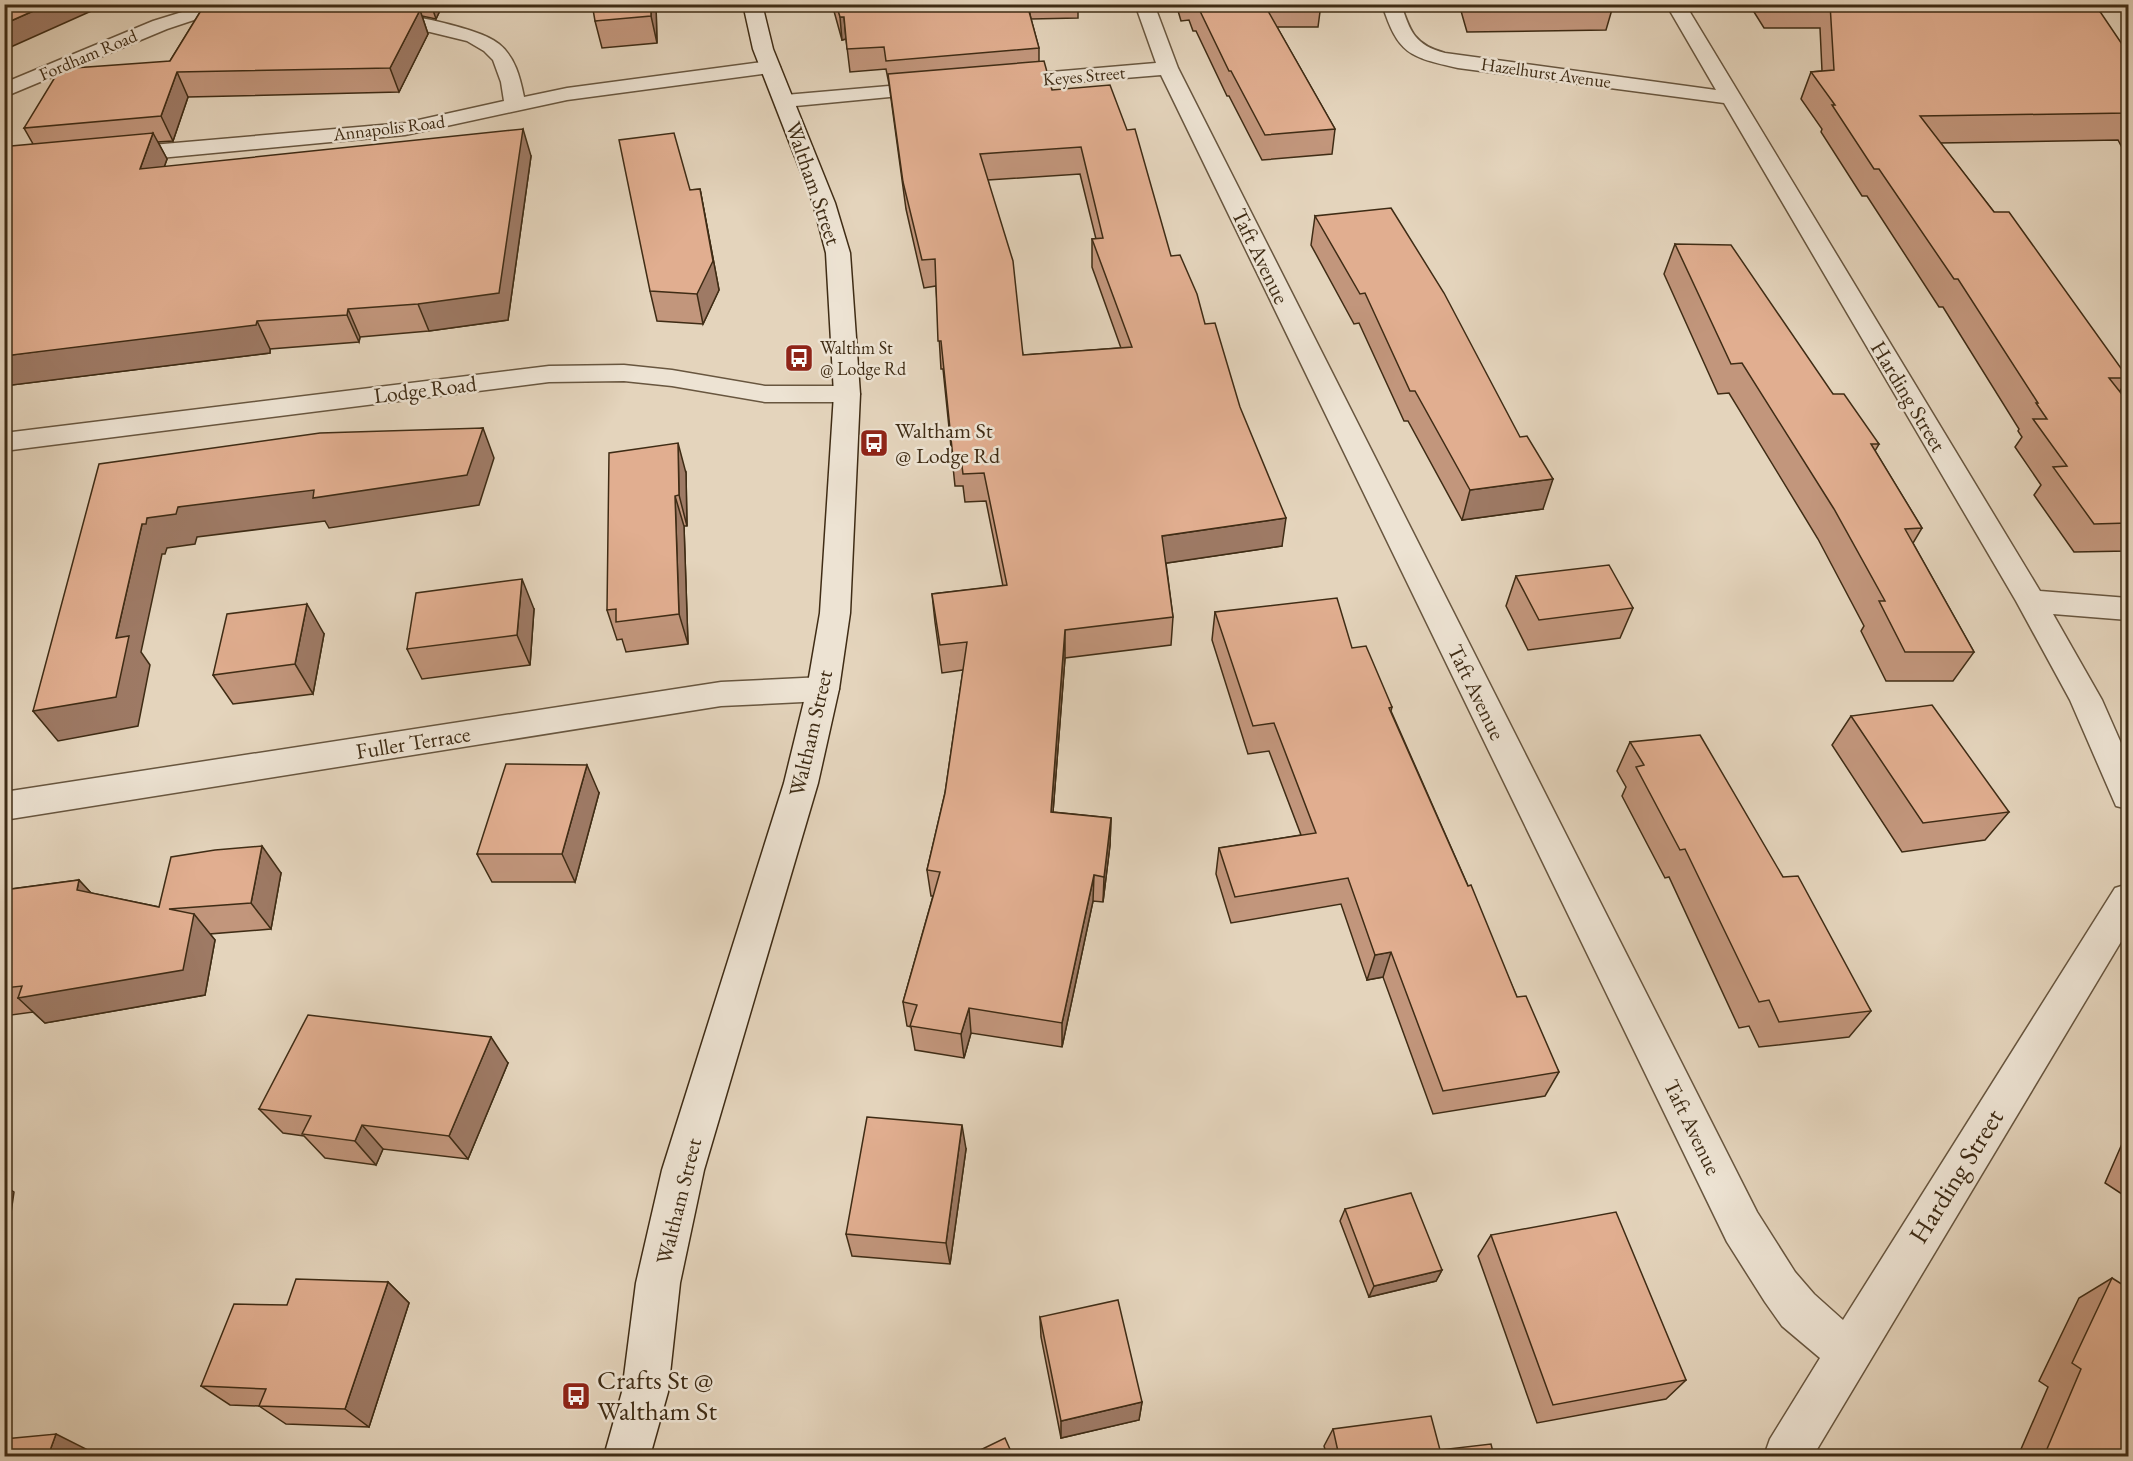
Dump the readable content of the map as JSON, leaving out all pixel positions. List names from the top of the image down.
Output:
{
  "streets": {
    "street": [
      "Fordham Road",
      "Hazelhurst Avenue",
      "Keyes Street",
      "Annapolis Road",
      "Waltham Street",
      "Taft Avenue",
      "Lodge Road",
      "Harding Street",
      "Fuller Terrace"
    ]
  },
  "crossings": [
    ["Hazelhurst Avenue", "Harding Street"],
    ["Keyes Street", "Taft Avenue"],
    ["Annapolis Road", "Waltham Street"],
    ["Waltham Street", "Lodge Road"],
    ["Waltham Street", "Fuller Terrace"],
    ["Taft Avenue", "Harding Street"]
  ],
  "places": {
    "bus stop": ["Walthm St @ Lodge Rd", "Waltham St @ Lodge Rd", "Crafts St @ Waltham St"]
  }
}
